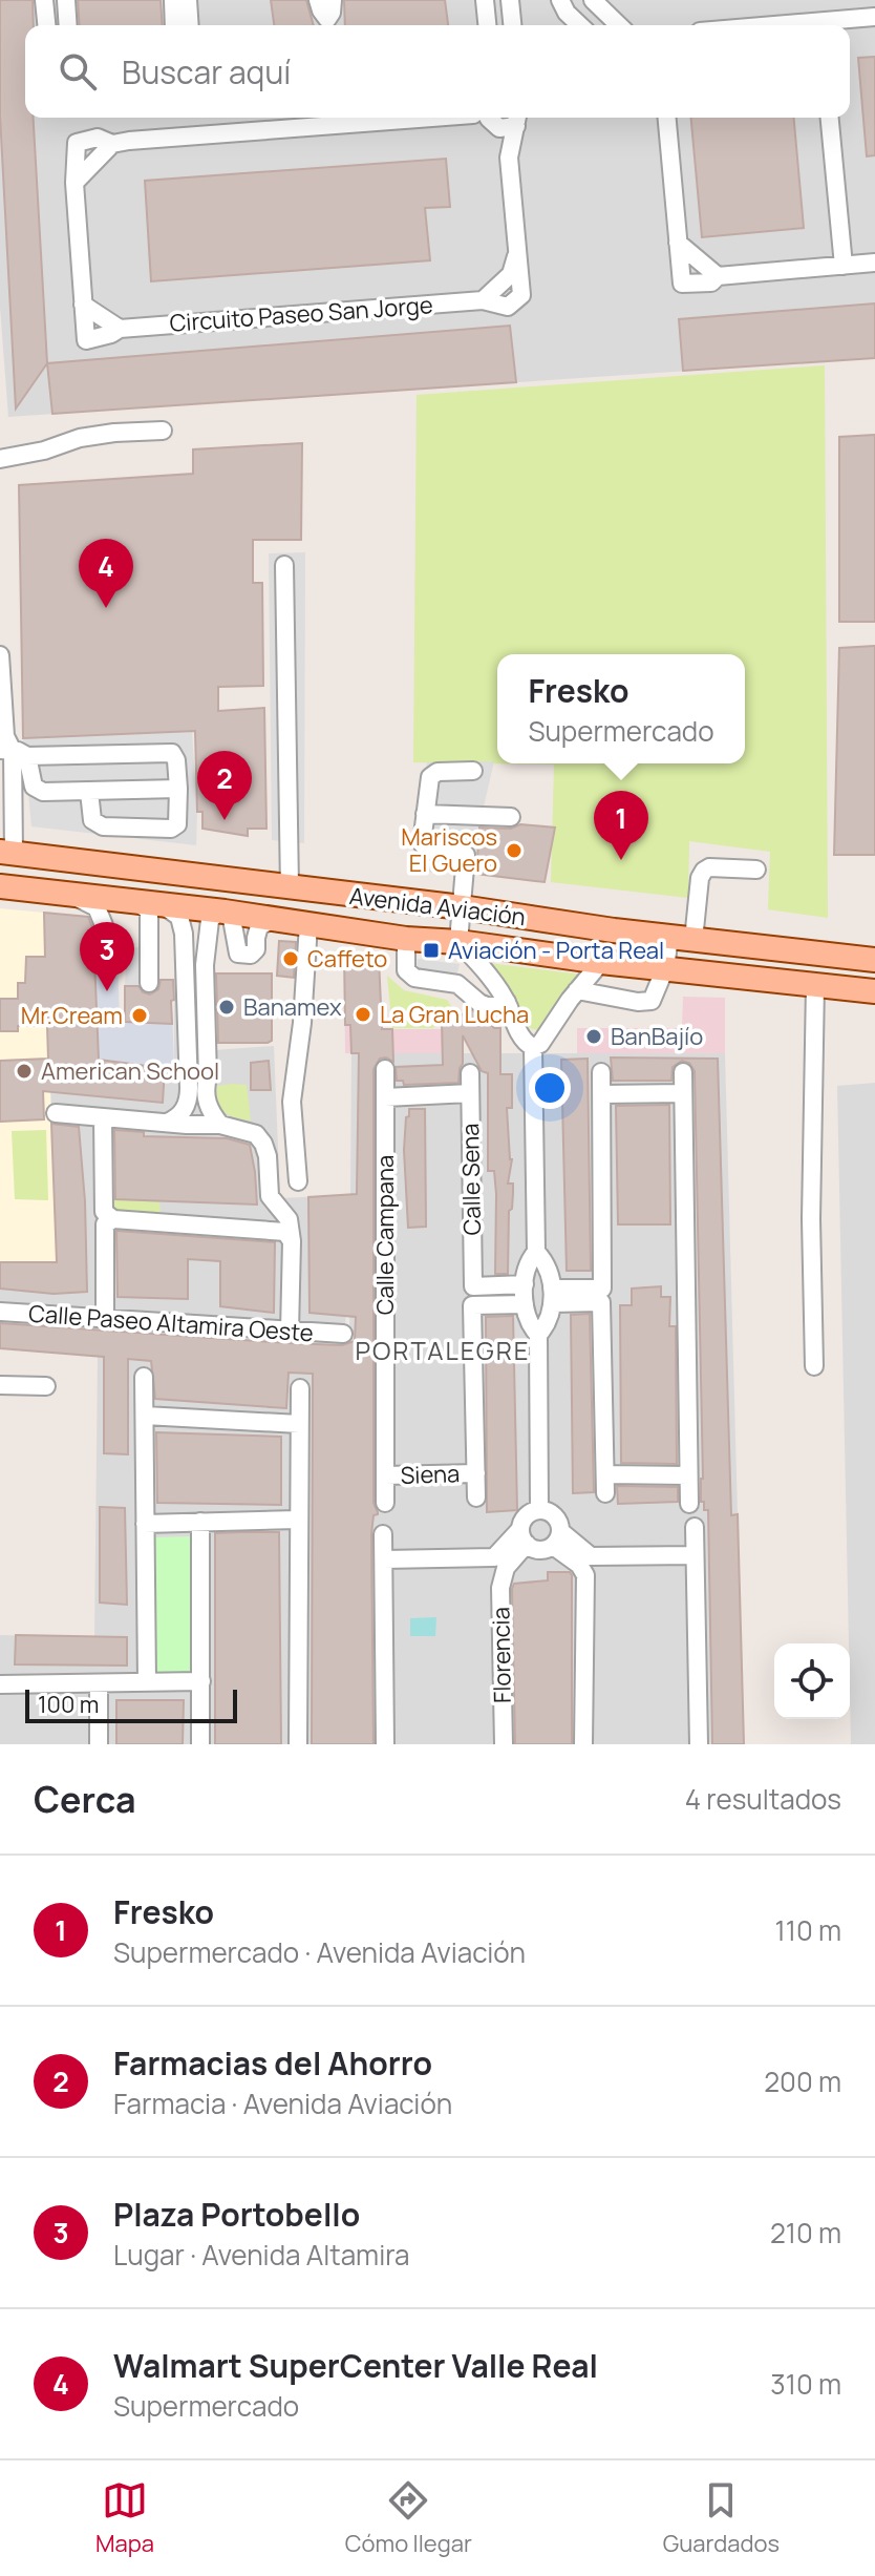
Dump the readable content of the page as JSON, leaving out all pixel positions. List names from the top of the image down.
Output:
{
  "streets": {
    "main road": ["Avenida Aviación"],
    "street": [
      "Circuito Paseo San Jorge",
      "Calle Sena",
      "Calle Campana",
      "Calle Paseo Altamira Oeste",
      "Siena",
      "Florencia"
    ]
  },
  "crossings": [
    ["Calle Campana", "Siena"]
  ],
  "districts": ["PORTALEGRE"],
  "places": {
    "other": [
      "Mariscos El Guero",
      "Caffeto",
      "Banamex",
      "La Gran Lucha",
      "Mr.Cream",
      "BanBajío",
      "American School"
    ],
    "transit": ["Aviación - Porta Real"]
  },
  "scale_bar": "100 m",
  "page": {
    "search": "Buscar aquí",
    "pins": [
      "4",
      "2",
      "1",
      "3"
    ],
    "popup": ["Fresko", "Supermercado"],
    "scale": "100 m",
    "heading": ["Cerca", "4 resultados"],
    "list": [
      {
        "mark": "1",
        "name": "Fresko",
        "note": "Supermercado · Avenida Aviación",
        "value": "110 m"
      },
      {
        "mark": "2",
        "name": "Farmacias del Ahorro",
        "note": "Farmacia · Avenida Aviación",
        "value": "200 m"
      },
      {
        "mark": "3",
        "name": "Plaza Portobello",
        "note": "Lugar · Avenida Altamira",
        "value": "210 m"
      },
      {
        "mark": "4",
        "name": "Walmart SuperCenter Valle Real",
        "note": "Supermercado",
        "value": "310 m"
      }
    ],
    "nav": ["Mapa", "Cómo llegar", "Guardados"]
  }
}
